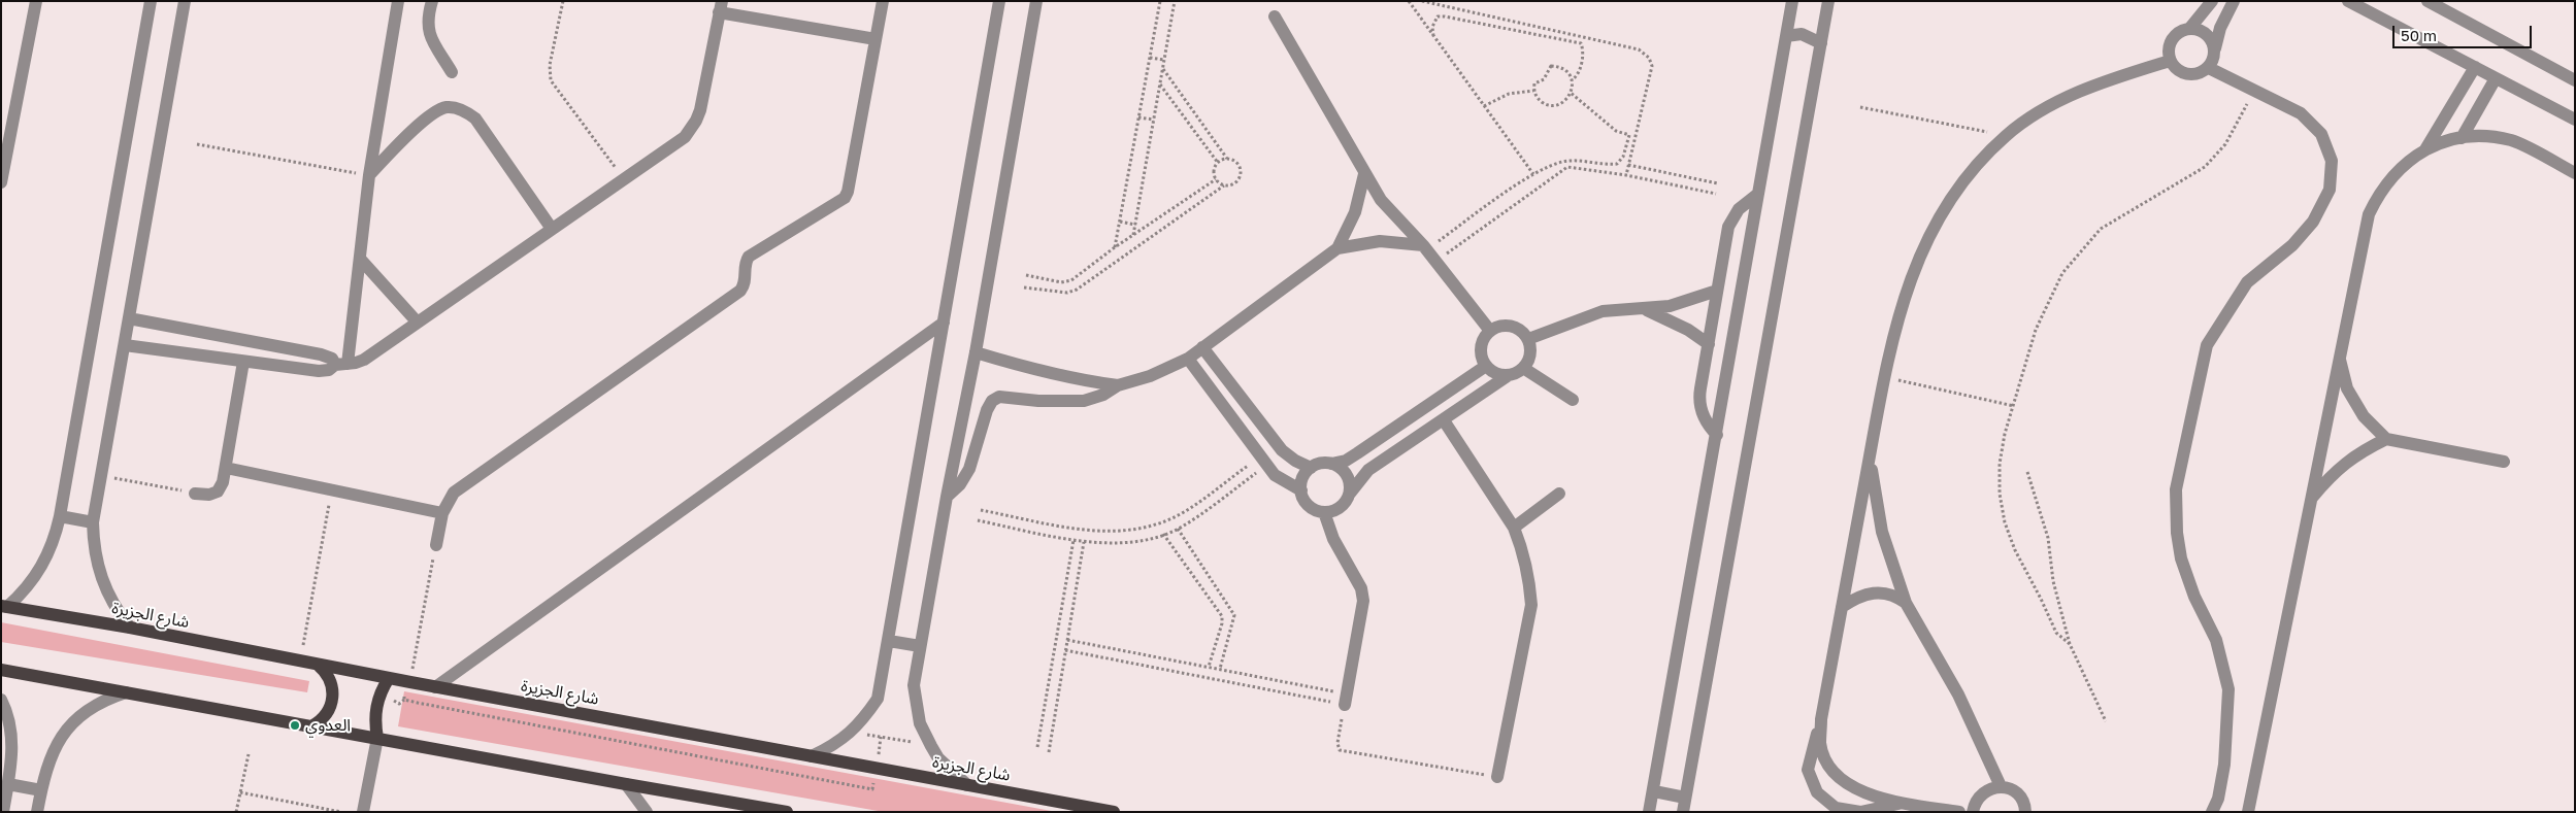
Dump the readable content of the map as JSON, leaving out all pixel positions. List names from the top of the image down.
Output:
{
  "streets": {
    "main road": ["شارع الجزيرة"]
  },
  "places": ["العدوي"],
  "scale_bar": "50 m"
}
